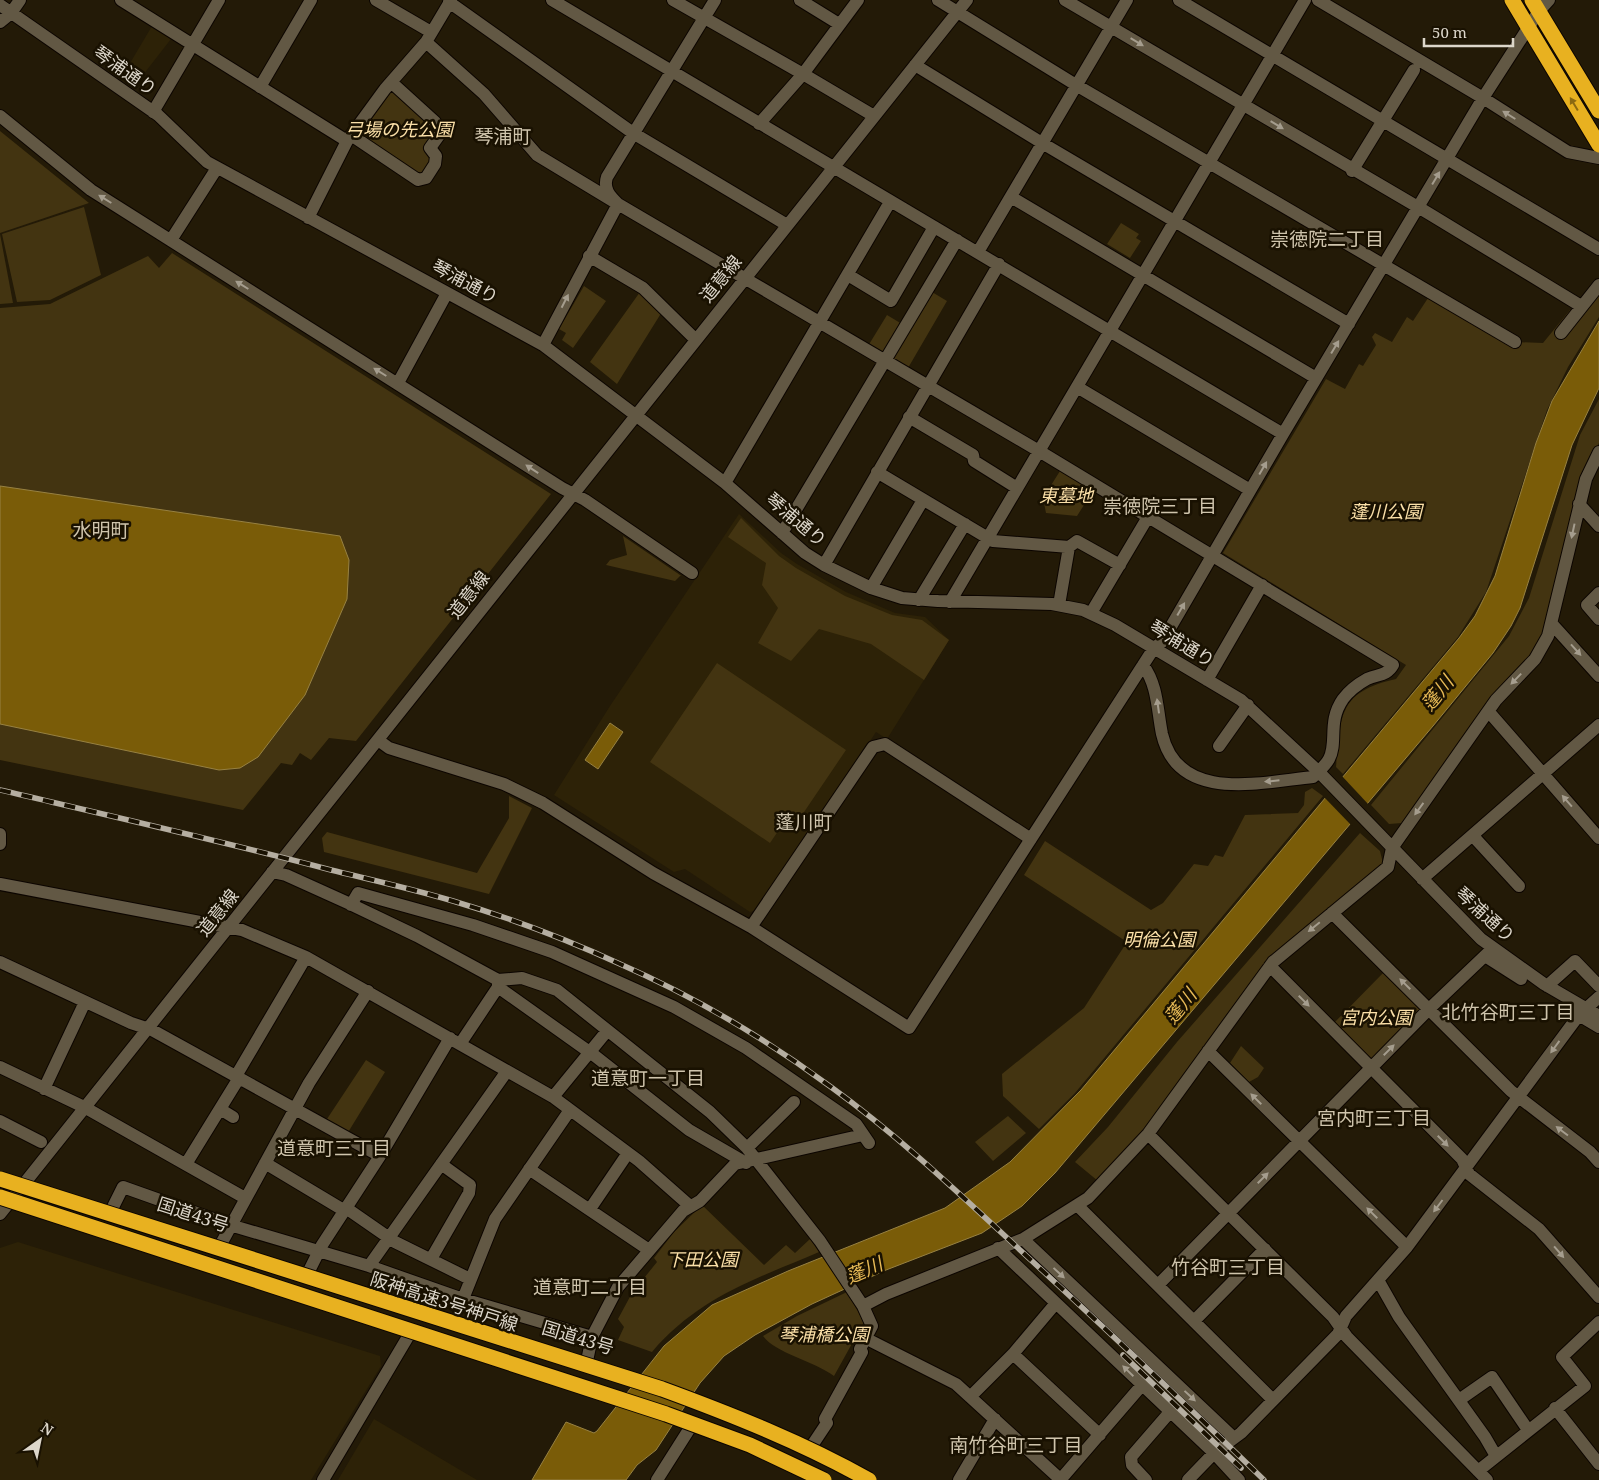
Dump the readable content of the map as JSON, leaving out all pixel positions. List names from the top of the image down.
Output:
{
  "streets": {
    "highway": ["国道43号", "阪神高速3号神戸線"],
    "street": ["琴浦通り", "道意線"]
  },
  "crossings": [
    ["琴浦通り", "道意線"],
    ["道意線", "国道43号"]
  ],
  "districts": [
    "琴浦町",
    "崇徳院二丁目",
    "崇徳院三丁目",
    "水明町",
    "蓬川町",
    "北竹谷町三丁目",
    "道意町一丁目",
    "宮内町三丁目",
    "道意町三丁目",
    "竹谷町三丁目",
    "道意町二丁目",
    "南竹谷町三丁目"
  ],
  "water": ["蓬川"],
  "parks": [
    "弓場の先公園",
    "東墓地",
    "蓬川公園",
    "明倫公園",
    "宮内公園",
    "下田公園",
    "琴浦橋公園"
  ],
  "scale_bar": "50 m",
  "north": "top right"
}
